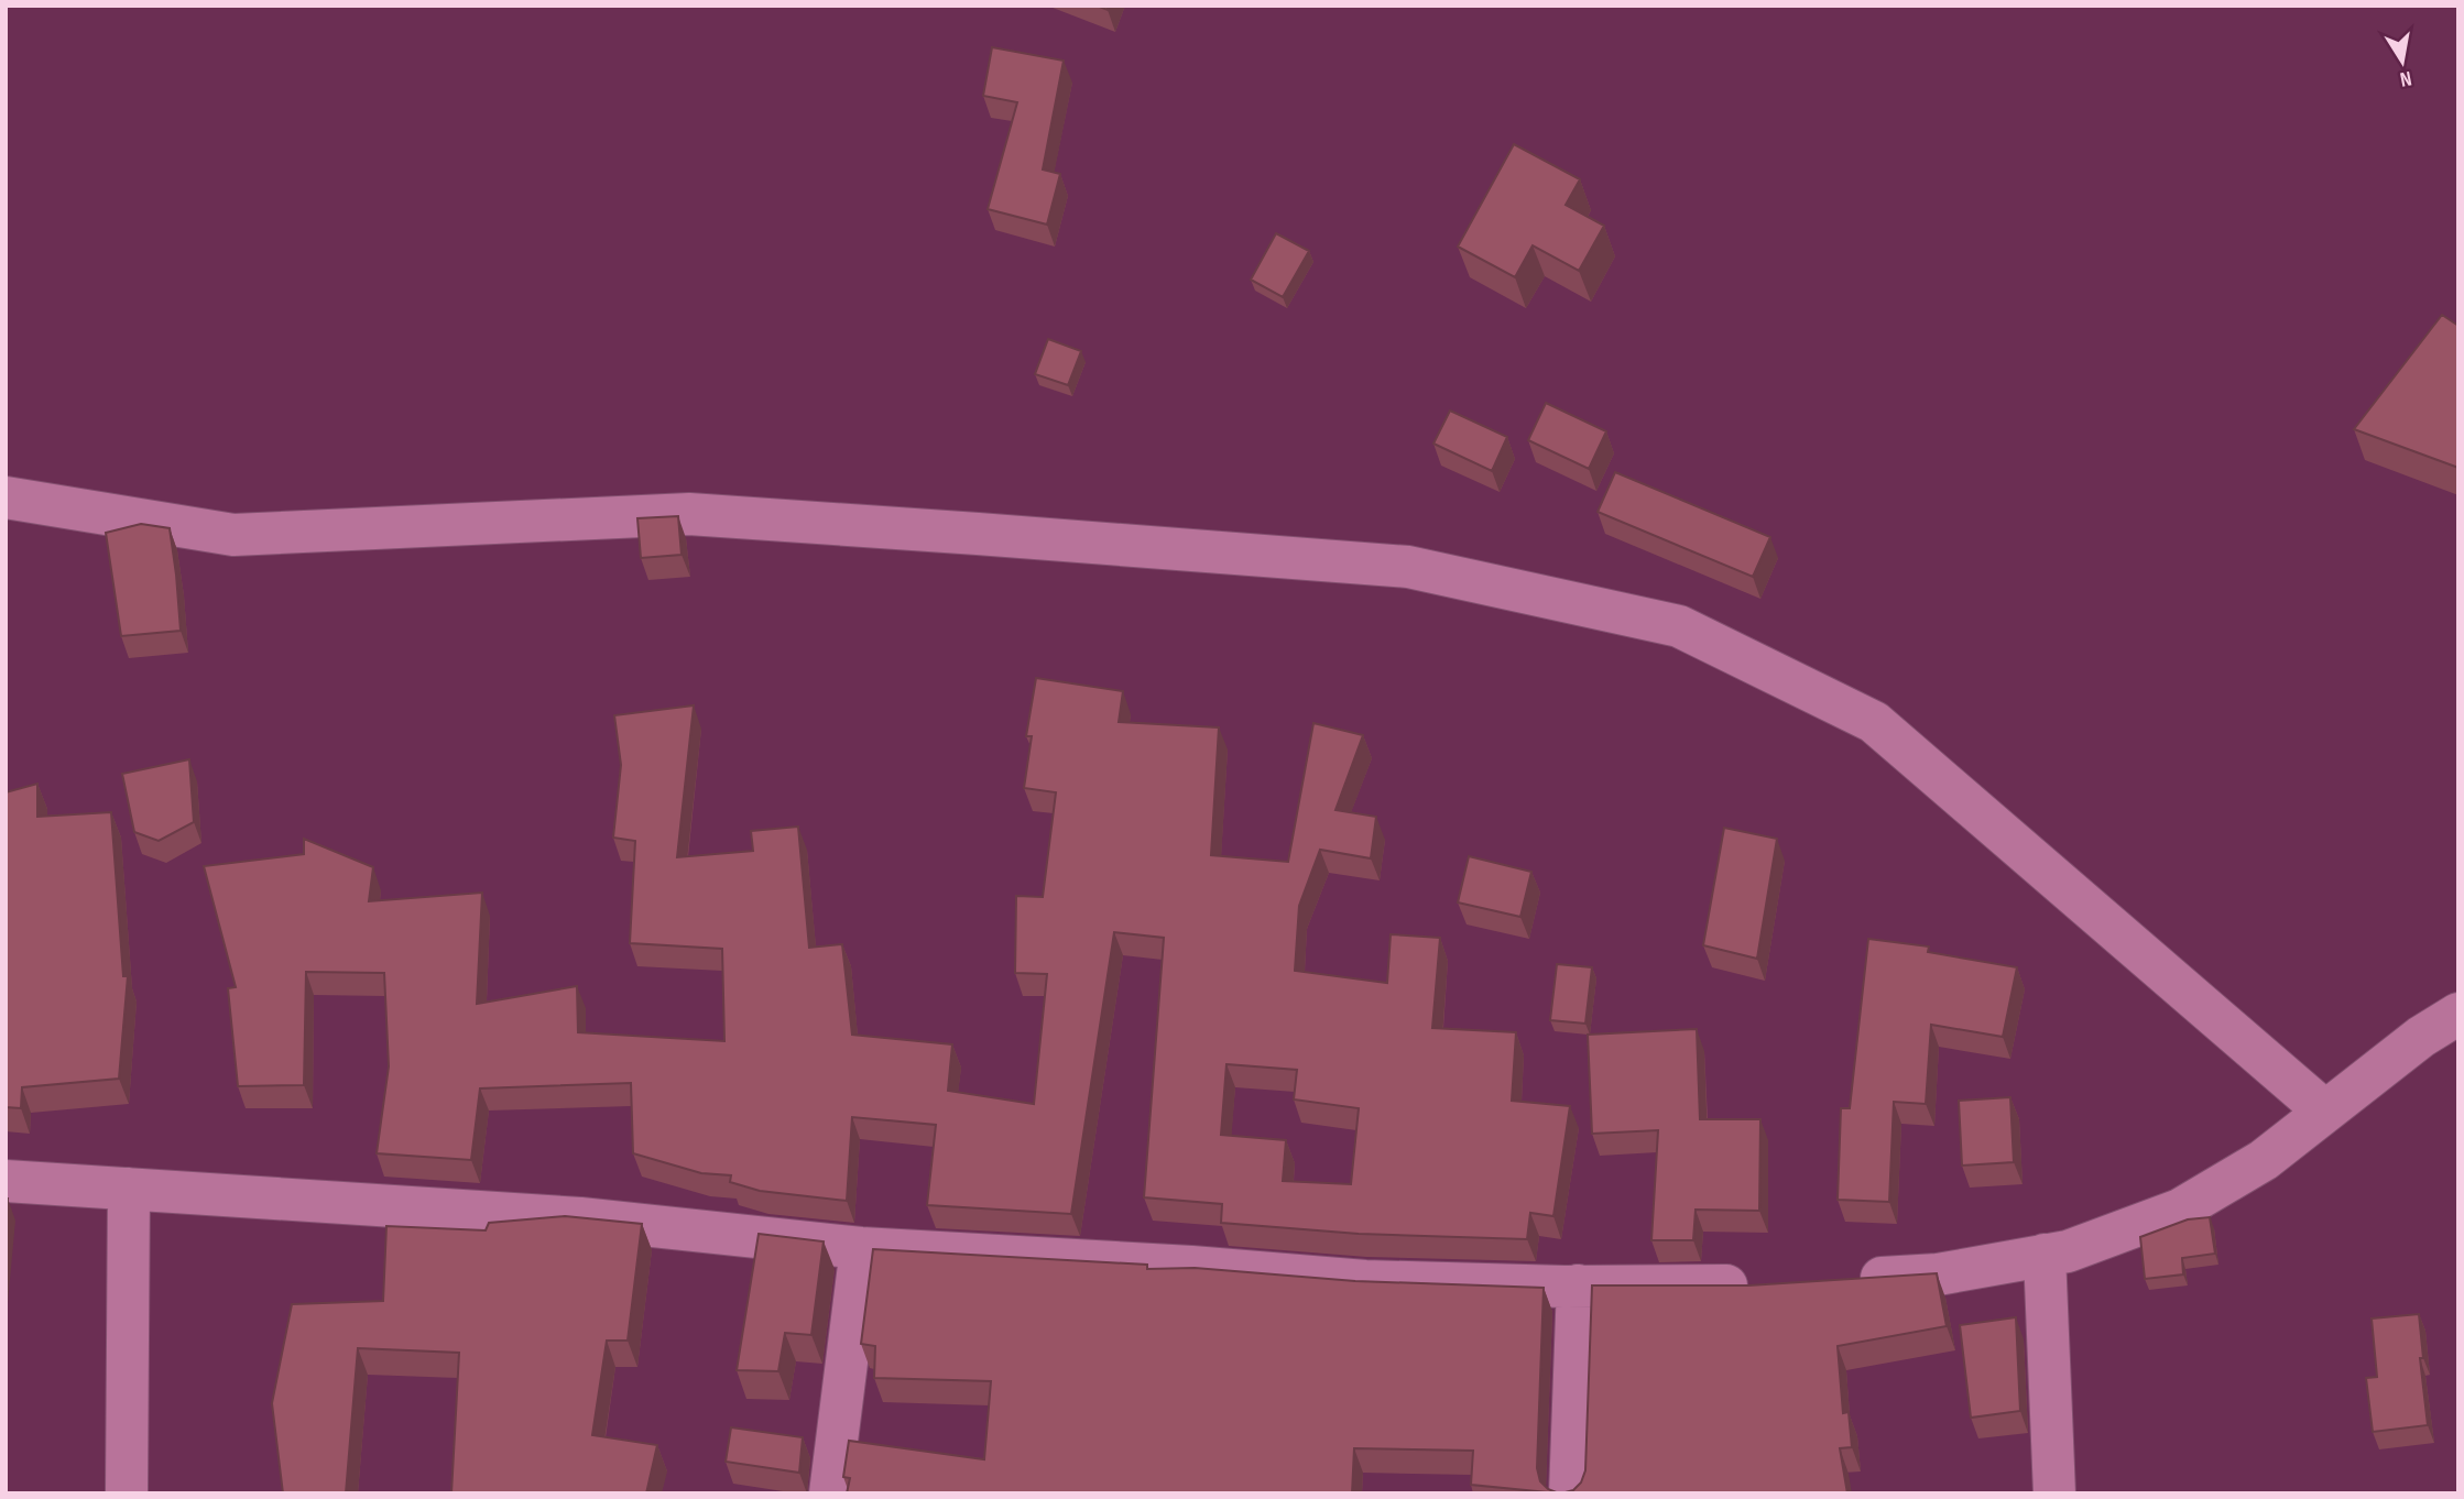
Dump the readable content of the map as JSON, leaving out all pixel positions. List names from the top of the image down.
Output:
{
  "north": "bottom"
}
